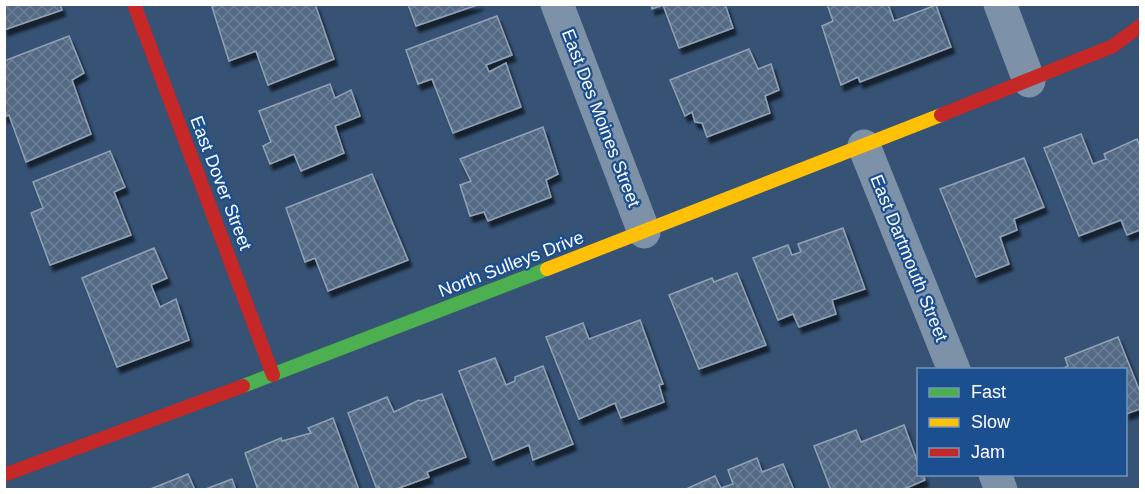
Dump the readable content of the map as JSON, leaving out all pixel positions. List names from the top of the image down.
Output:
{
  "streets": {
    "street": [
      "East Des Moines Street",
      "East Dover Street",
      "East Dartmouth Street",
      "North Sulleys Drive"
    ]
  },
  "crossings": [
    ["East Des Moines Street", "North Sulleys Drive"],
    ["East Dover Street", "North Sulleys Drive"],
    ["East Dartmouth Street", "North Sulleys Drive"]
  ],
  "legend": ["Fast", "Slow", "Jam"]
}
